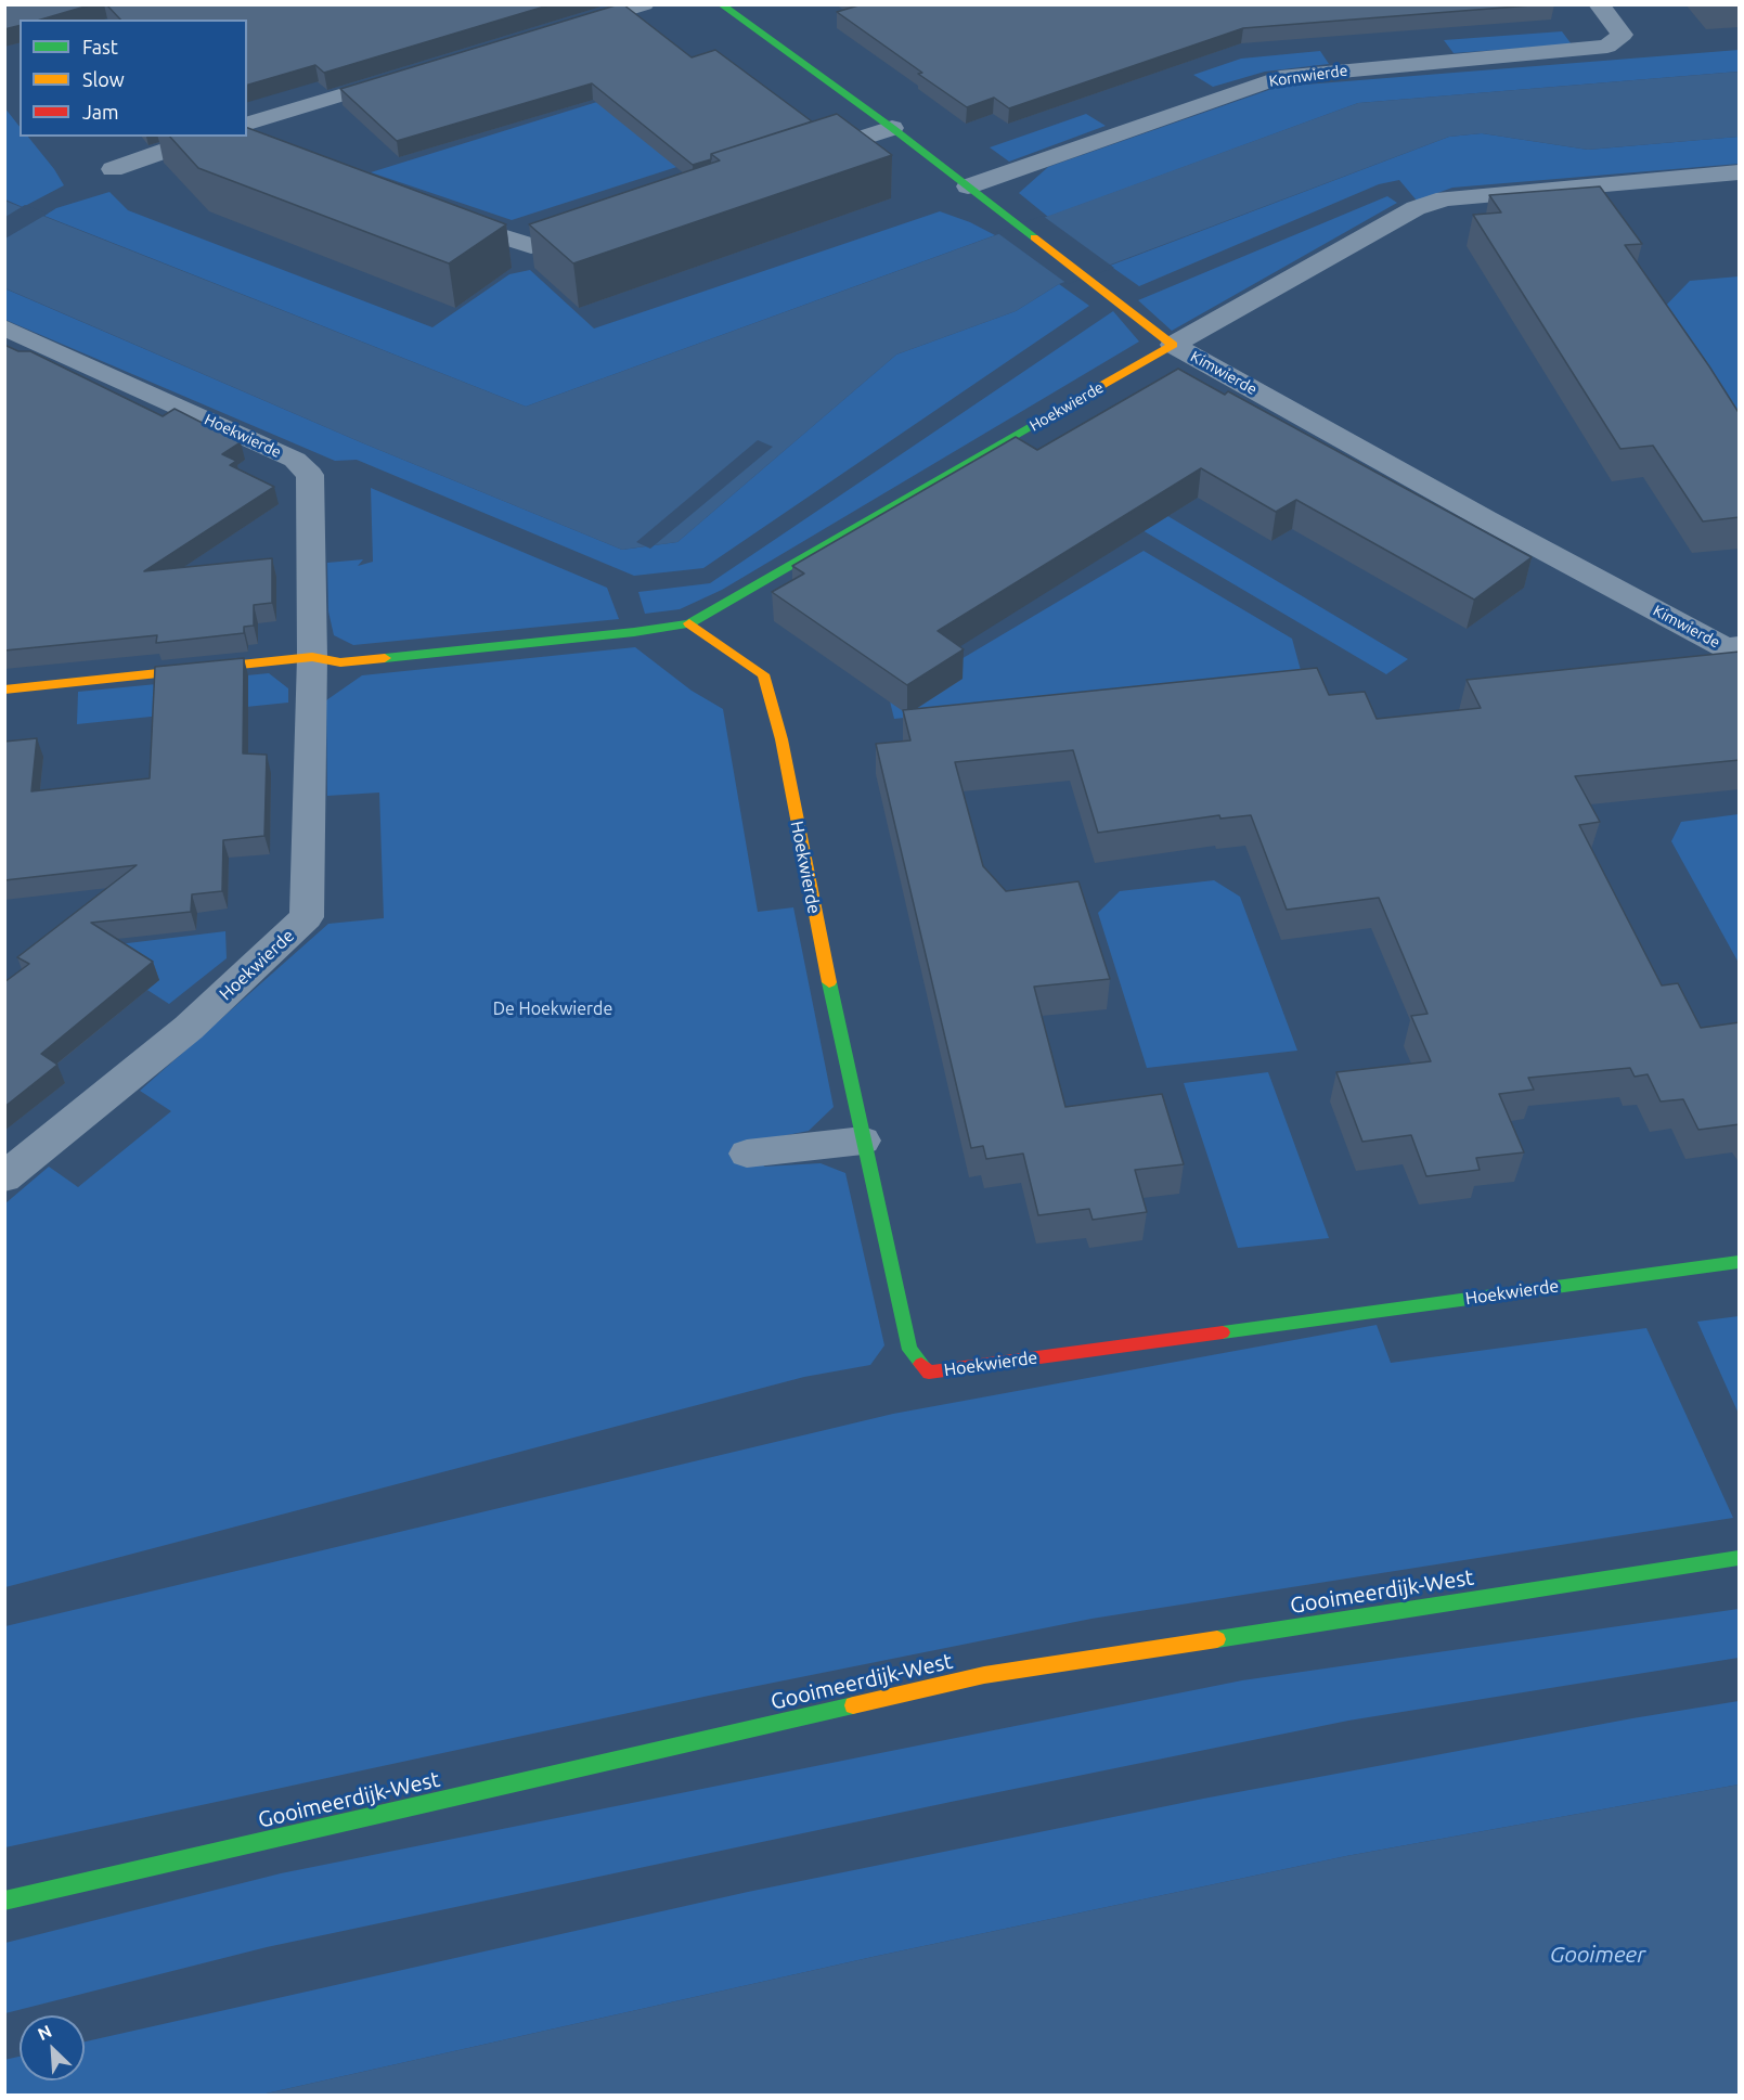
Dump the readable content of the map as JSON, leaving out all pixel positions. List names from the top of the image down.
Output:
{
  "streets": {
    "street": [
      "Kornwierde",
      "Kimwierde",
      "Hoekwierde",
      "Gooimeerdijk-West"
    ]
  },
  "crossings": [
    ["Kimwierde", "Hoekwierde"]
  ],
  "water": ["Gooimeer"],
  "parks": ["De Hoekwierde"],
  "legend": ["Fast", "Slow", "Jam"],
  "north": "top left"
}
